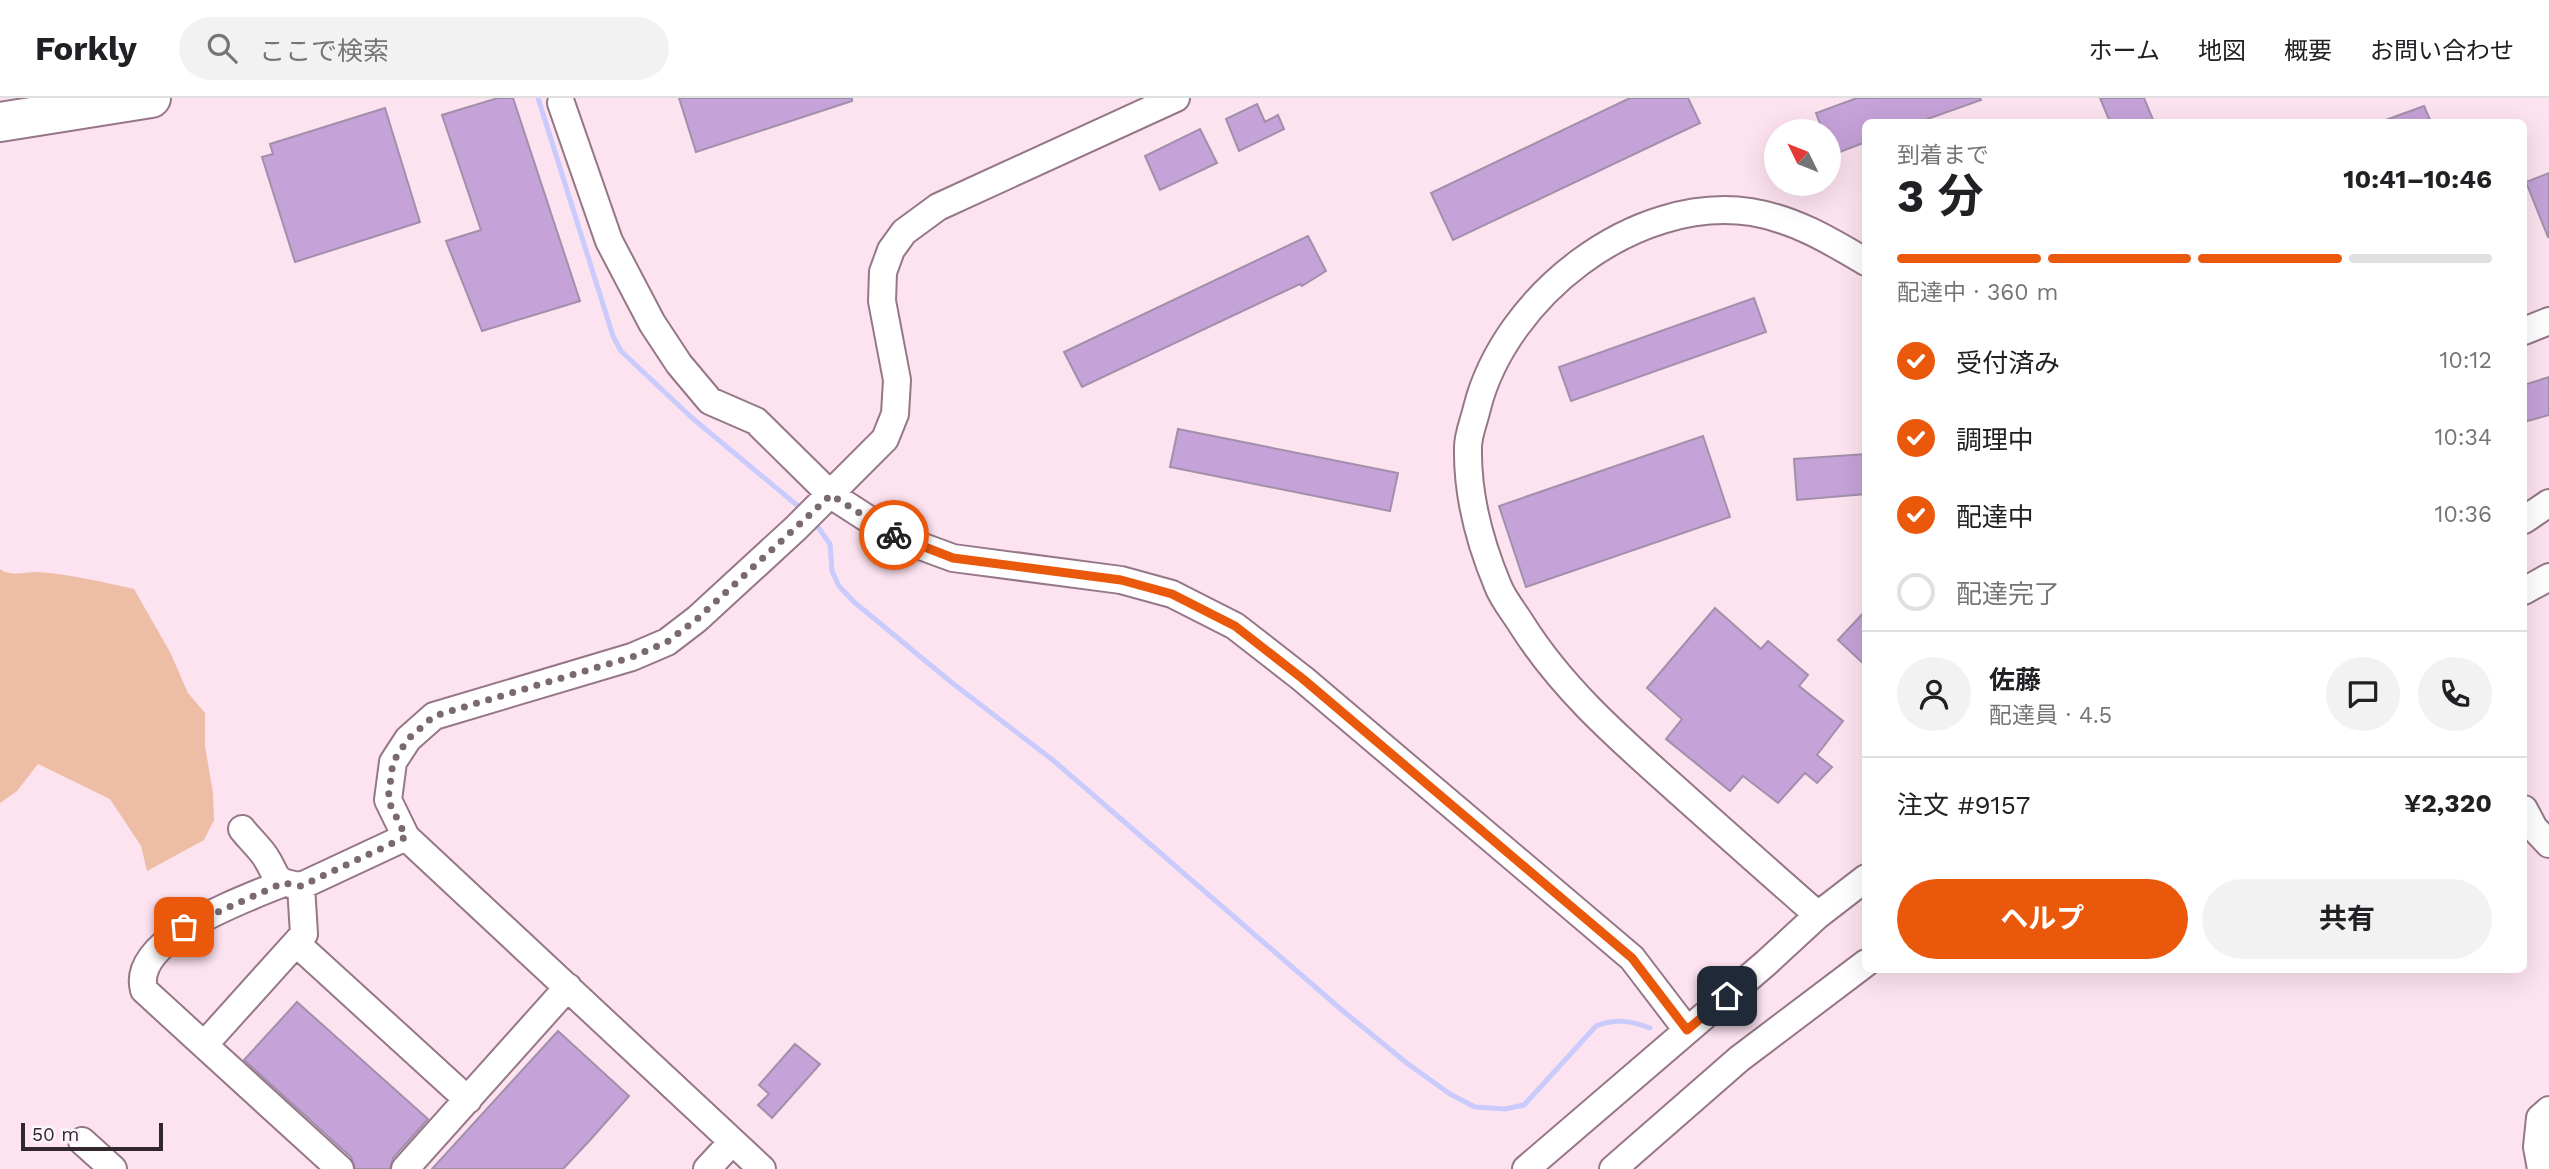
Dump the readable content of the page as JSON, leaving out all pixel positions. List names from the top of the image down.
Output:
{
  "scale_bar": "50 m",
  "north": "top left",
  "page": {
    "header": "Forkly",
    "search": "ここで検索",
    "nav": [
      "ホーム",
      "地図",
      "概要",
      "お問い合わせ"
    ],
    "heading": ["3 分", "到着まで", "10:41–10:46"],
    "panel": [
      "佐藤",
      "配達員 · 4.5",
      "注文 #9157",
      "¥2,320"
    ],
    "bar": "配達中 · 360 m",
    "list": [
      ["受付済み", "10:12"],
      ["調理中", "10:34"],
      ["配達中", "10:36"],
      "配達完了"
    ],
    "buttons": ["ヘルプ", "共有"],
    "scale": "50 m"
  }
}
